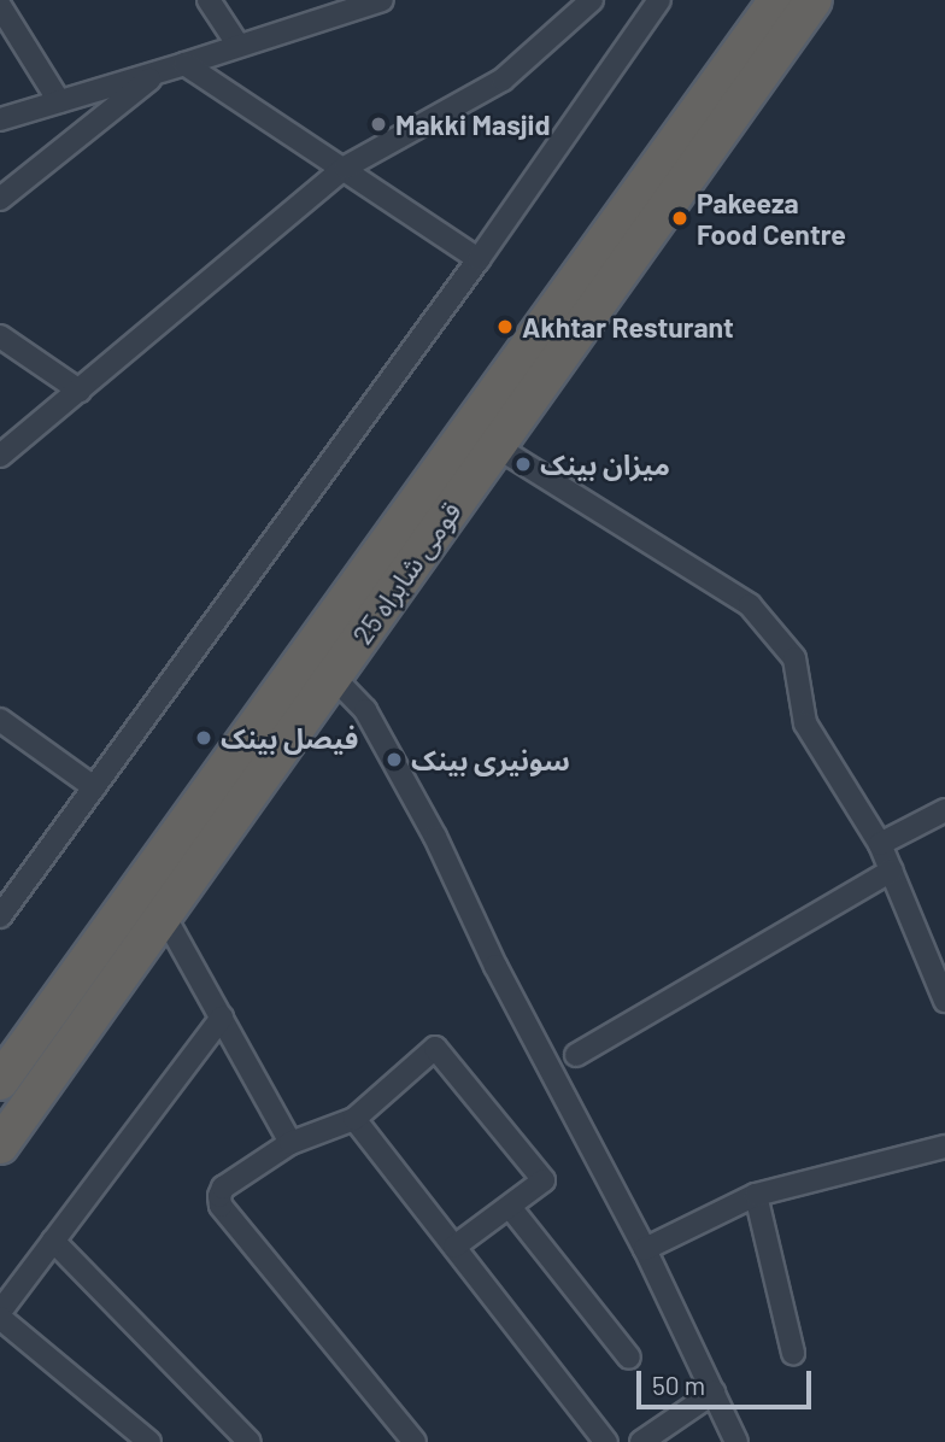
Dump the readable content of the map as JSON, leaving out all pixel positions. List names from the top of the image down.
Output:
{
  "streets": {
    "highway": ["قومی شاہراہ 25"]
  },
  "places": [
    "Makki Masjid",
    "Pakeeza Food Centre",
    "Akhtar Resturant",
    "میزان بینک",
    "فیصل بینک",
    "سونیری بینک"
  ],
  "scale_bar": "50 m"
}
